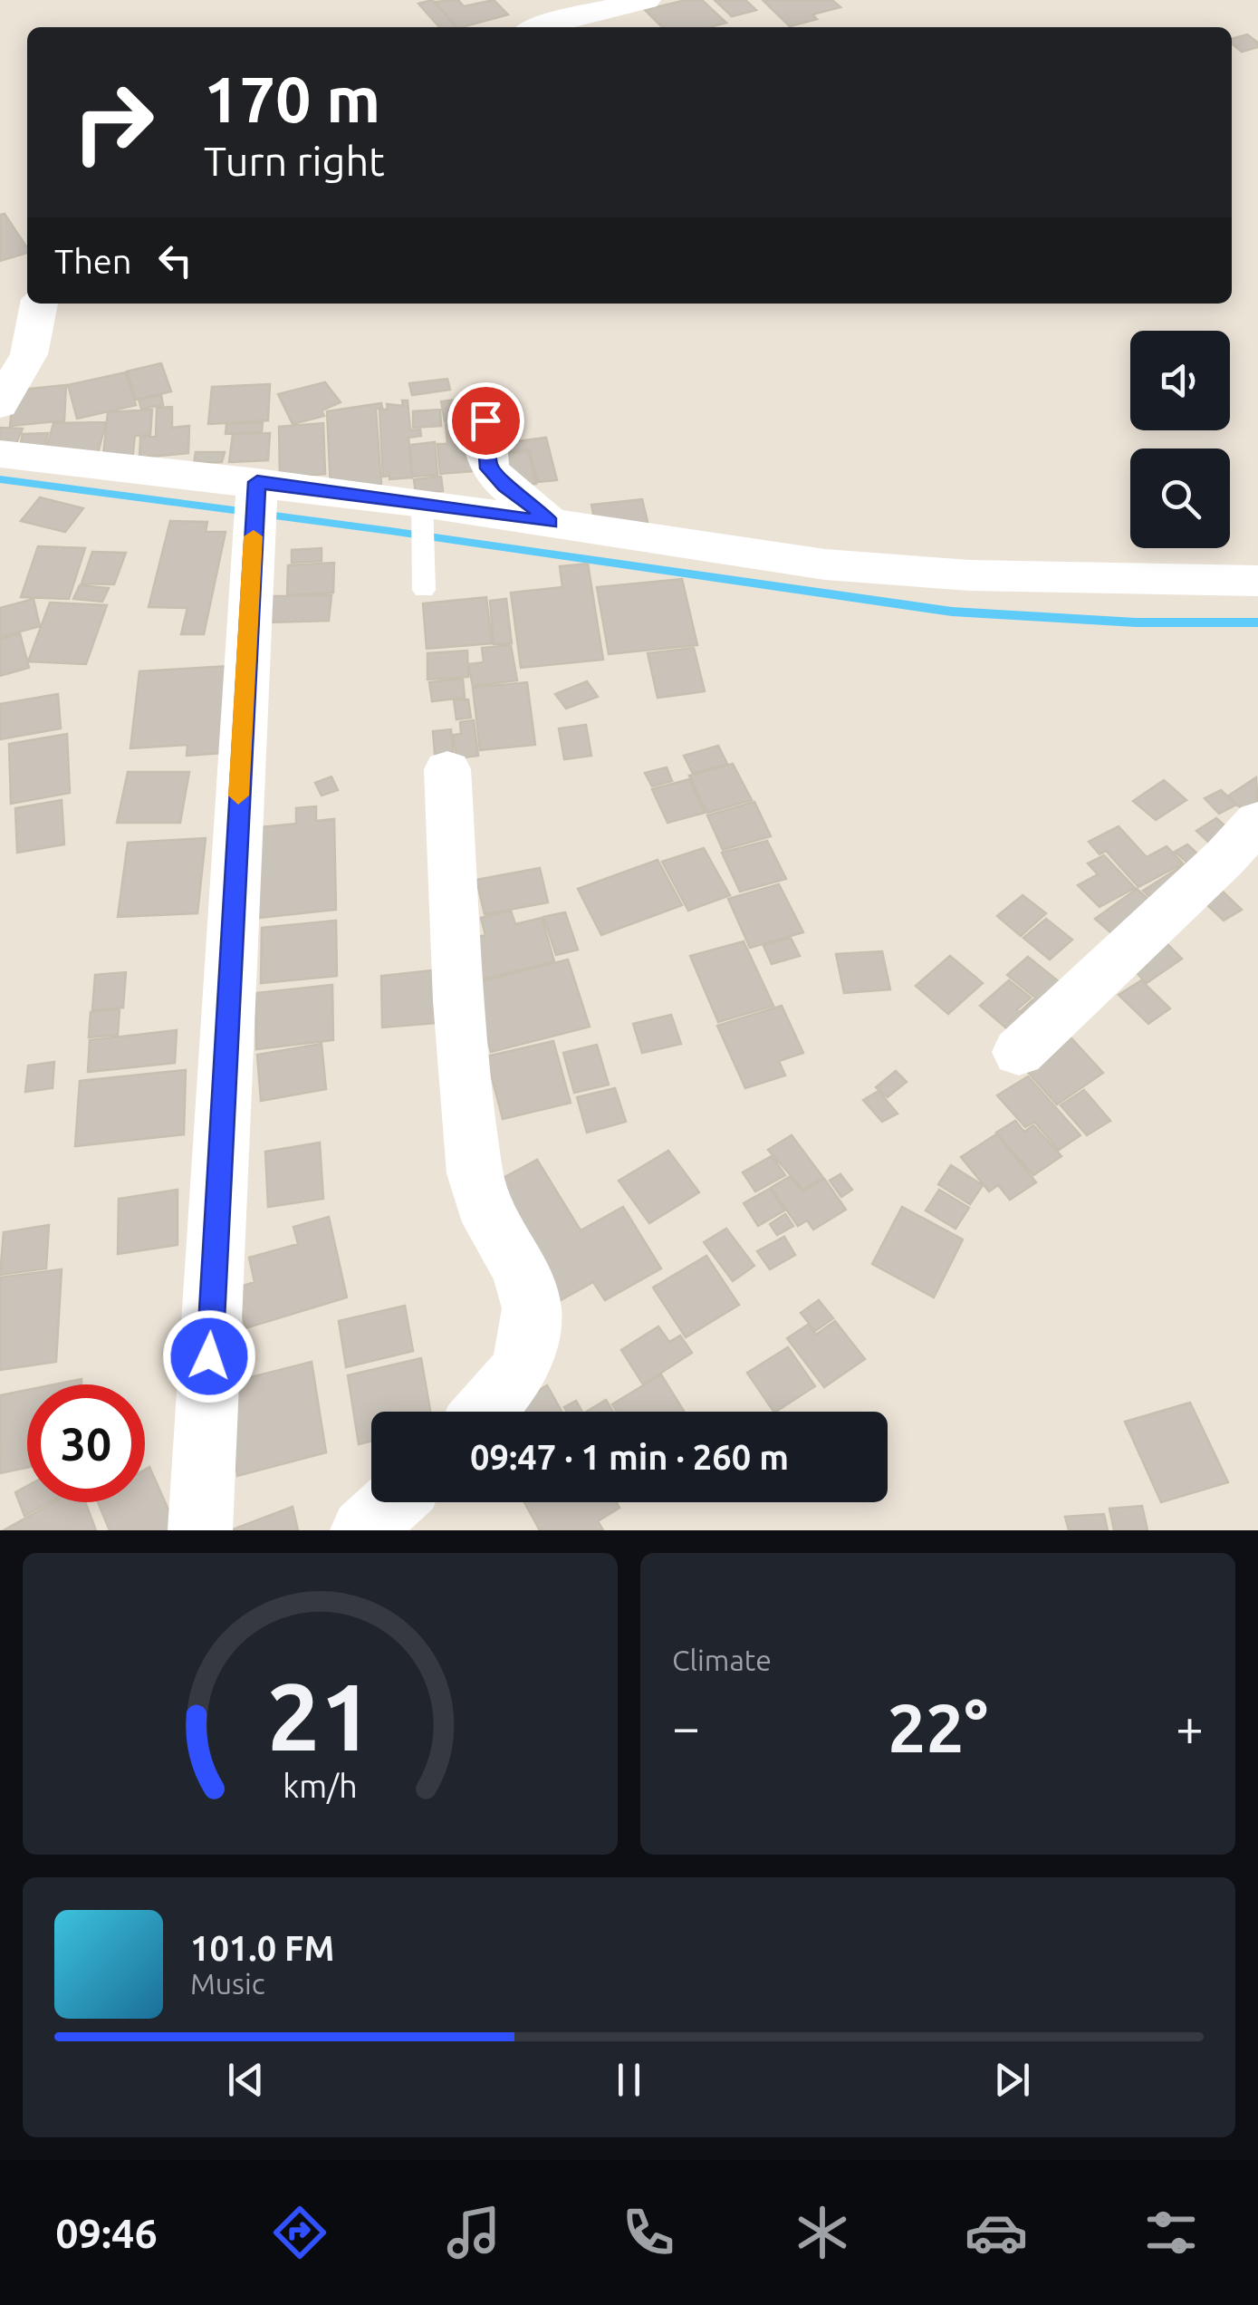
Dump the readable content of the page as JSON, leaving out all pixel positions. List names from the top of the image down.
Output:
{
  "page": {
    "turn": ["170 m", "Turn right"],
    "then": "Then",
    "limit": "30",
    "trip": "09:47 · 1 min · 260 m",
    "tile": "Climate",
    "heat": ["−", "22°", "+"],
    "song": ["101.0 FM", "Music"],
    "tabs": "09:46",
    "gauge": ["21", "km/h"]
  }
}
